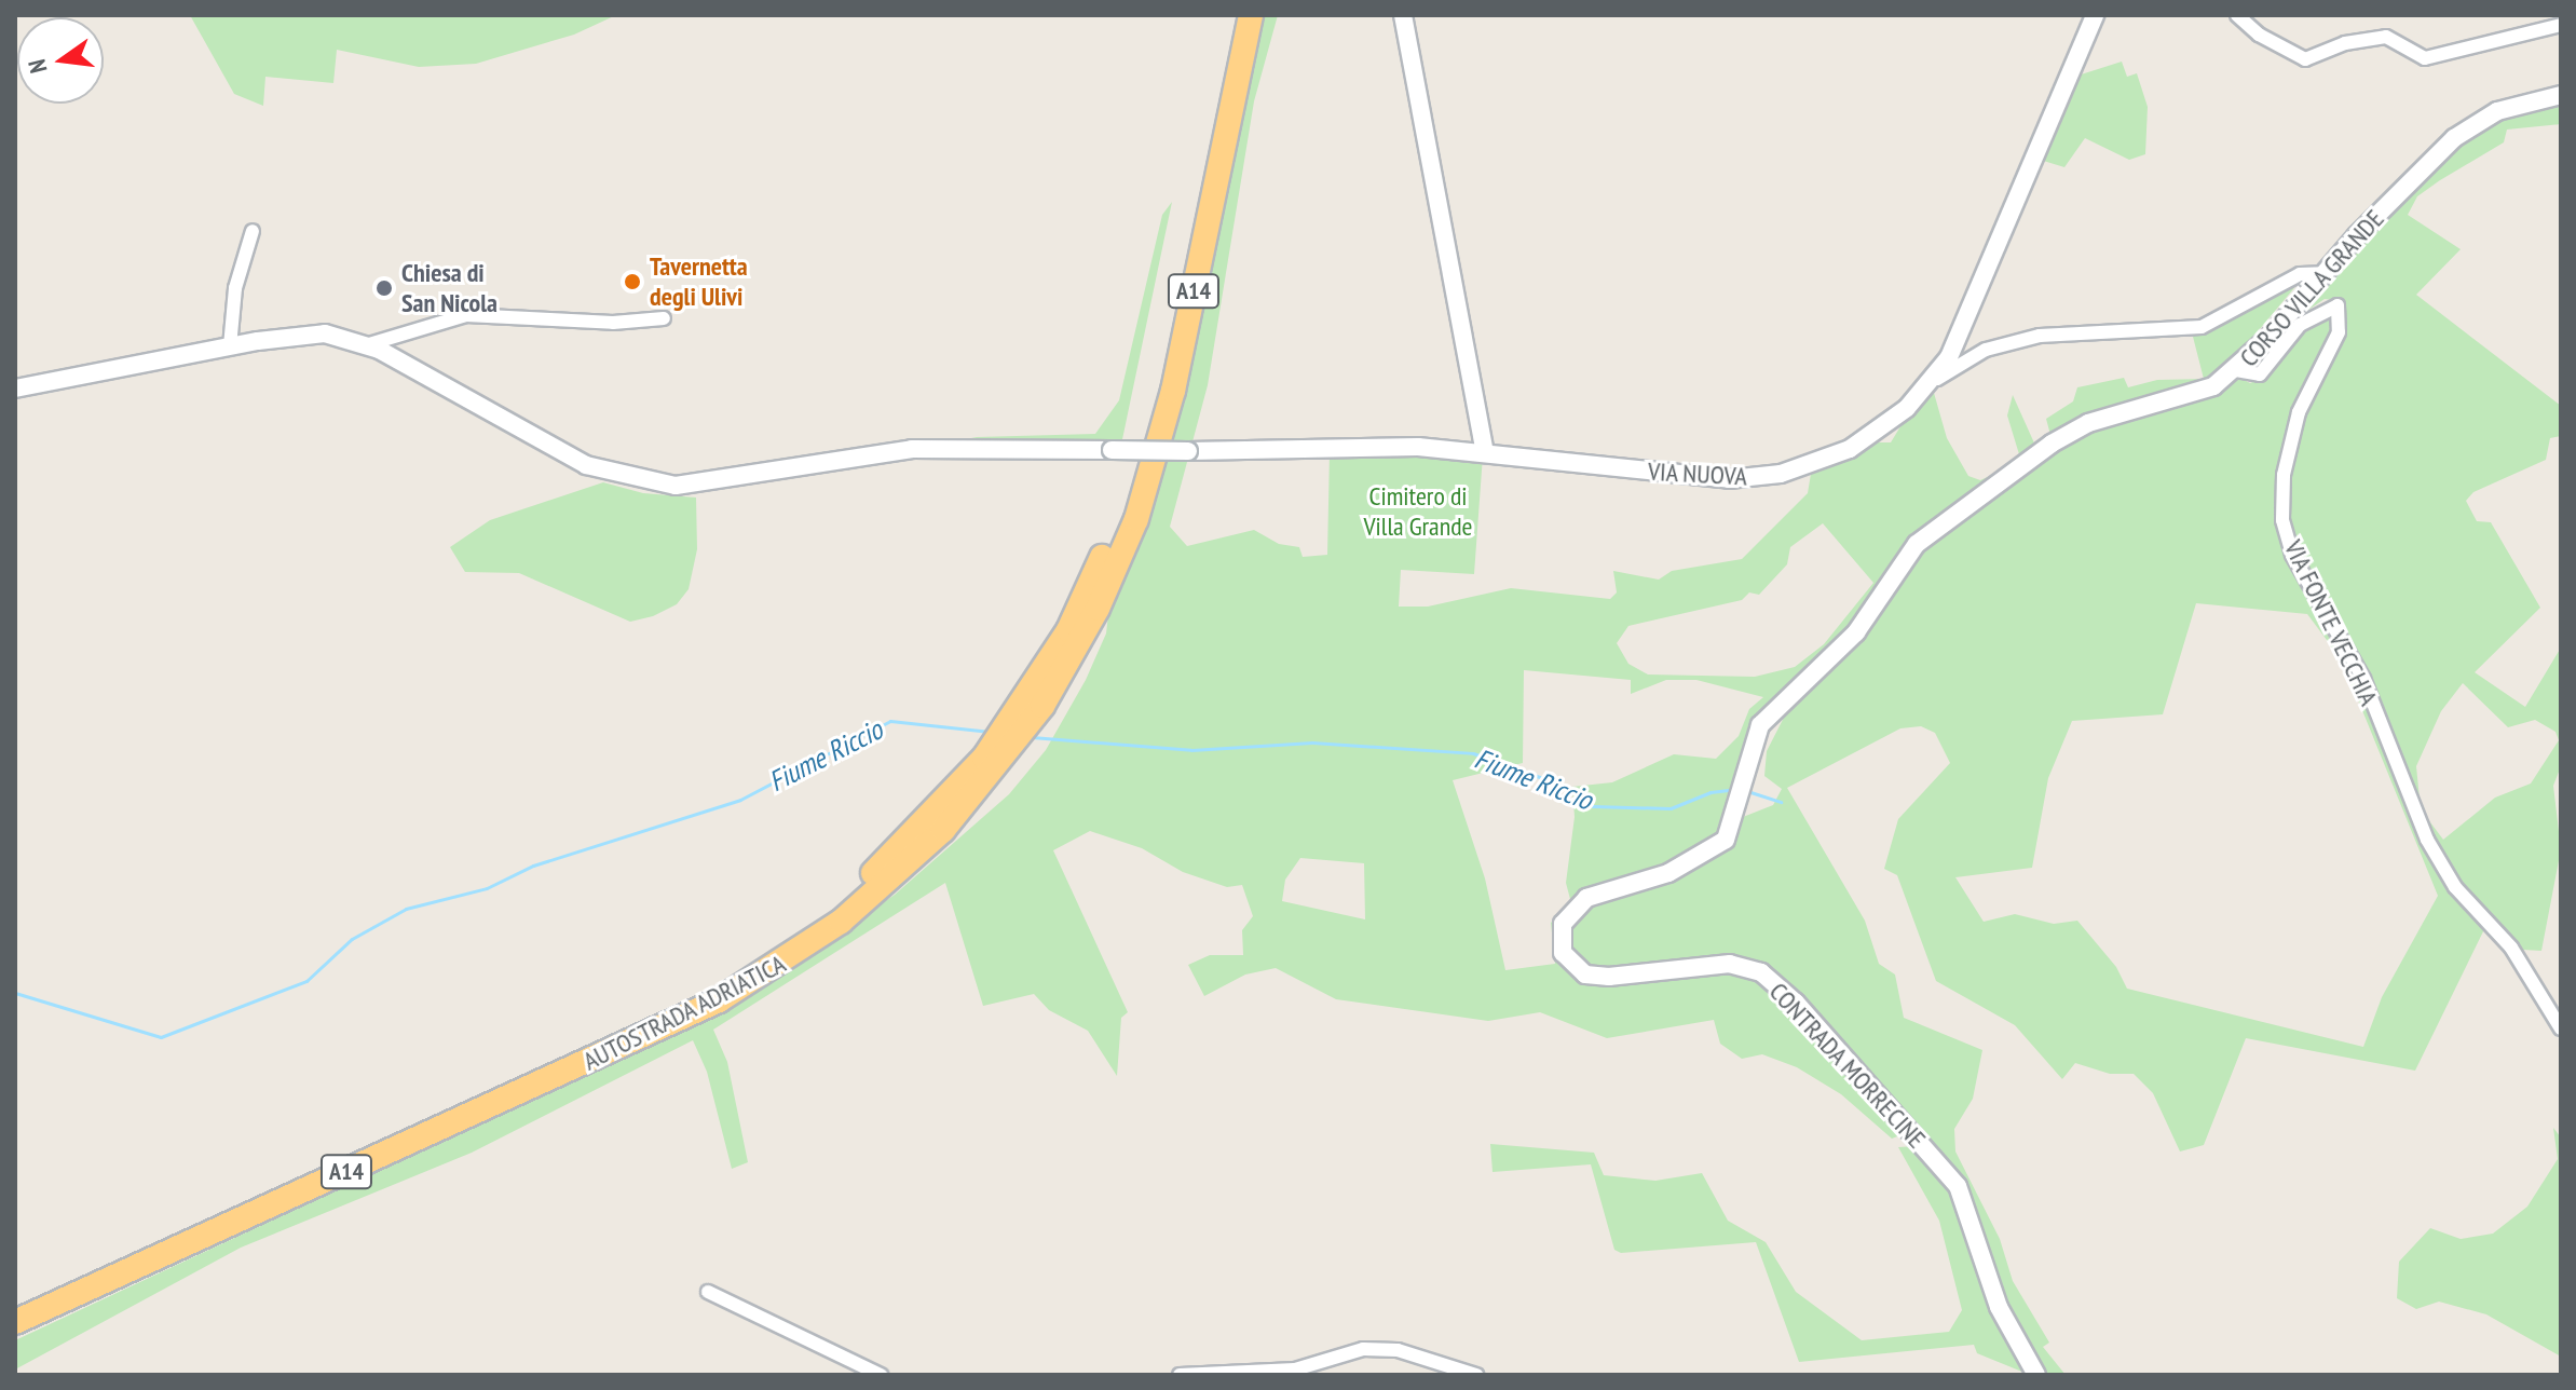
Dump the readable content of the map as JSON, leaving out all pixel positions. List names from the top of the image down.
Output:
{
  "streets": {
    "highway": ["A14", "AUTOSTRADA ADRIATICA"],
    "street": [
      "CORSO VILLA GRANDE",
      "VIA NUOVA",
      "VIA FONTE VECCHIA",
      "CONTRADA MORRECINE"
    ]
  },
  "crossings": [
    ["CORSO VILLA GRANDE", "VIA NUOVA"],
    ["CORSO VILLA GRANDE", "VIA FONTE VECCHIA"],
    ["CORSO VILLA GRANDE", "CONTRADA MORRECINE"]
  ],
  "water": ["Fiume Riccio"],
  "parks": ["Cimitero di Villa Grande"],
  "places": ["Tavernetta degli Ulivi", "Chiesa di San Nicola"],
  "north": "left"
}
